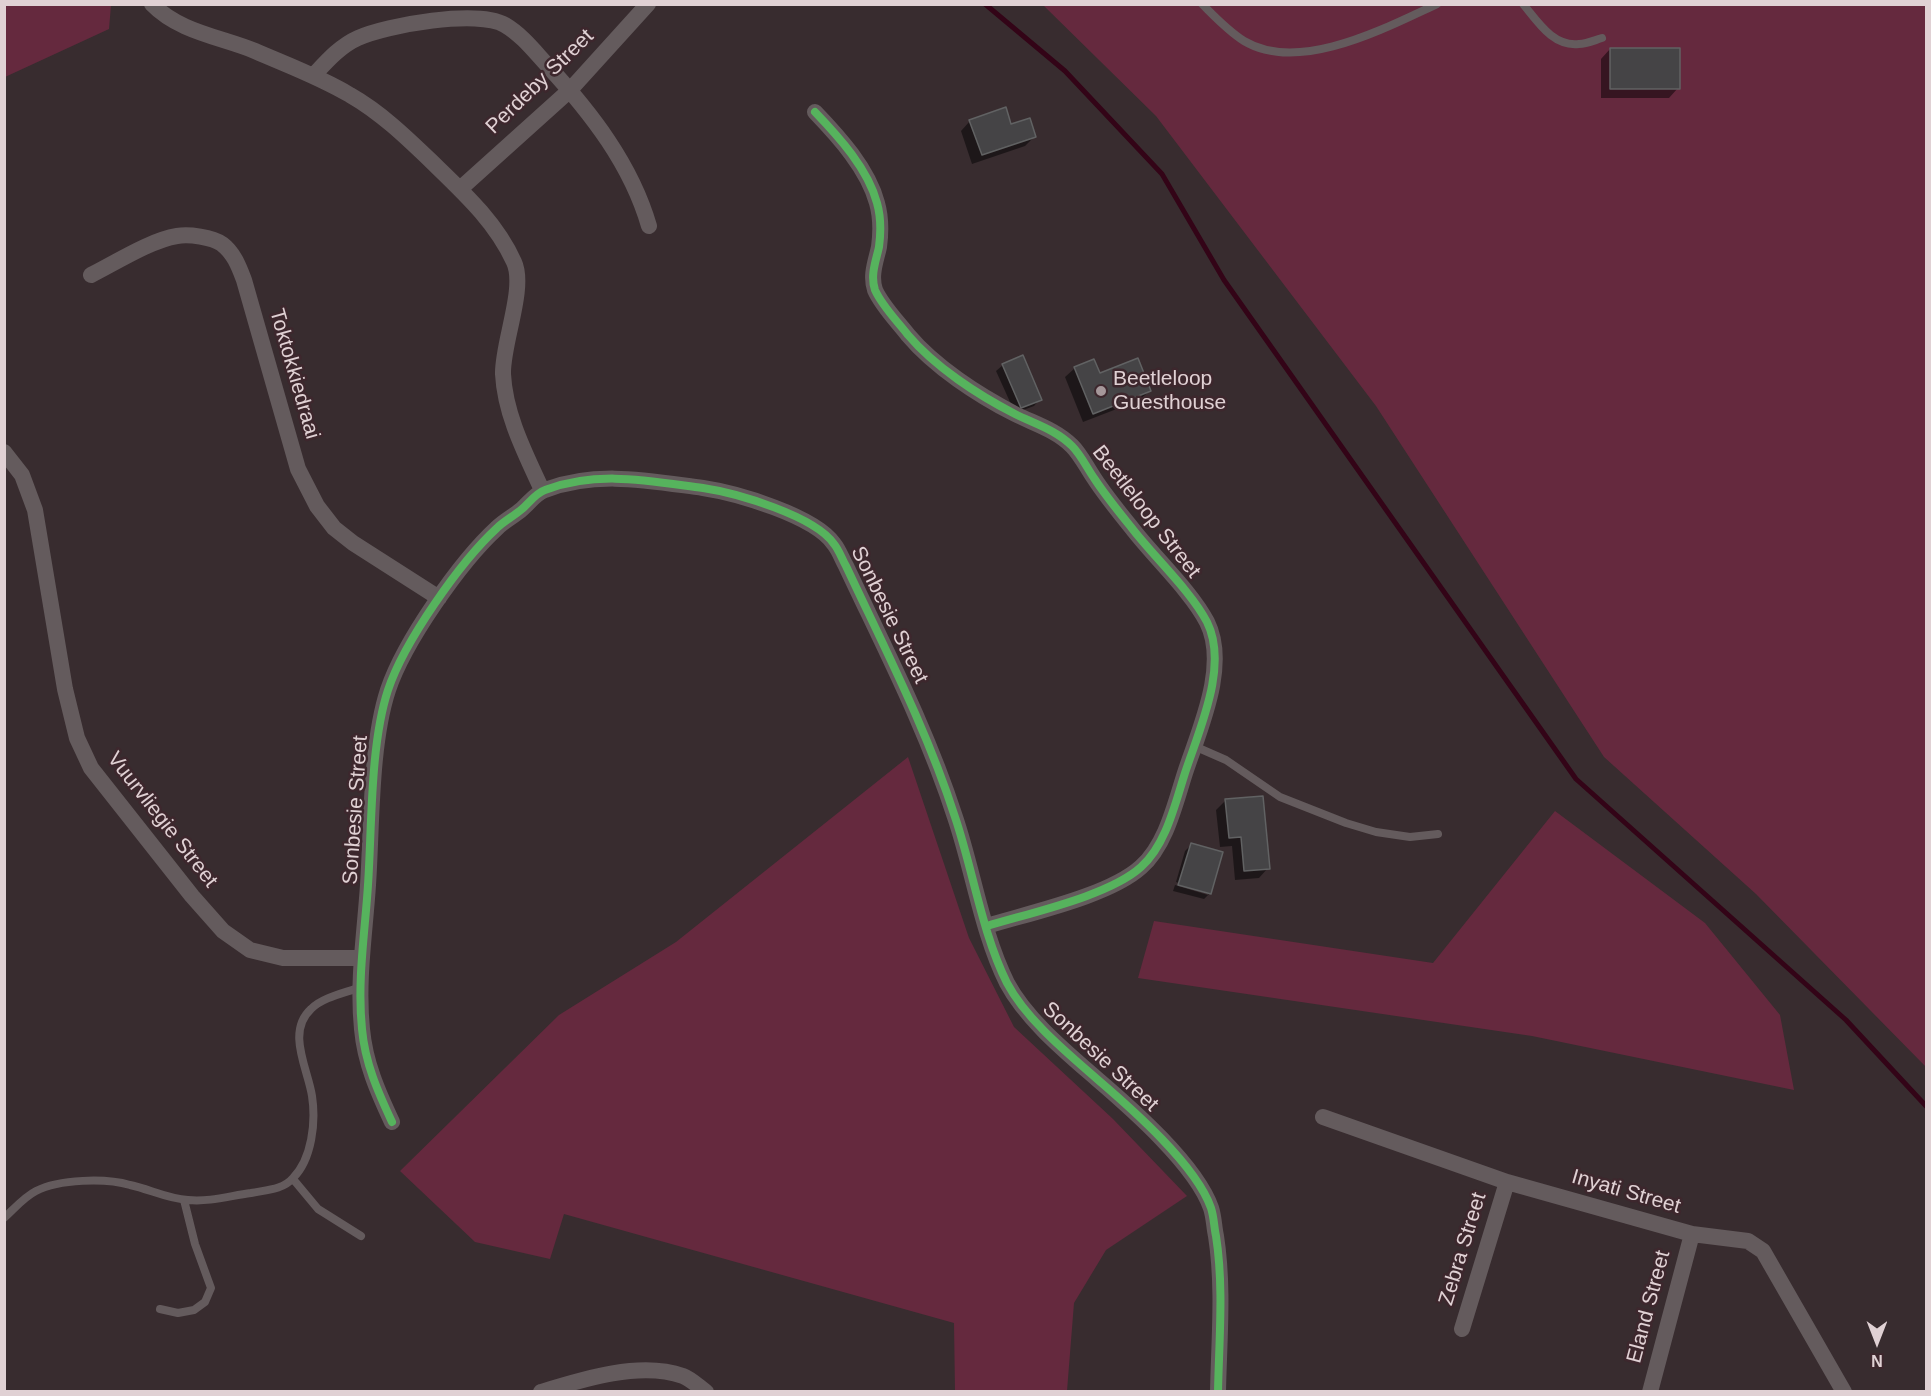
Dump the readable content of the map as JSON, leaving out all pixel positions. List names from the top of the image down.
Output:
{
  "streets": {
    "street": [
      "Perdeby Street",
      "Toktokkiedraai",
      "Beetleloop Street",
      "Sonbesie Street",
      "Vuurvliegie Street",
      "Inyati Street",
      "Zebra Street",
      "Eland Street"
    ]
  },
  "crossings": [
    ["Toktokkiedraai", "Sonbesie Street"],
    ["Beetleloop Street", "Sonbesie Street"],
    ["Sonbesie Street", "Vuurvliegie Street"],
    ["Inyati Street", "Zebra Street"],
    ["Inyati Street", "Eland Street"]
  ],
  "places": ["Beetleloop Guesthouse"],
  "north": "bottom"
}
